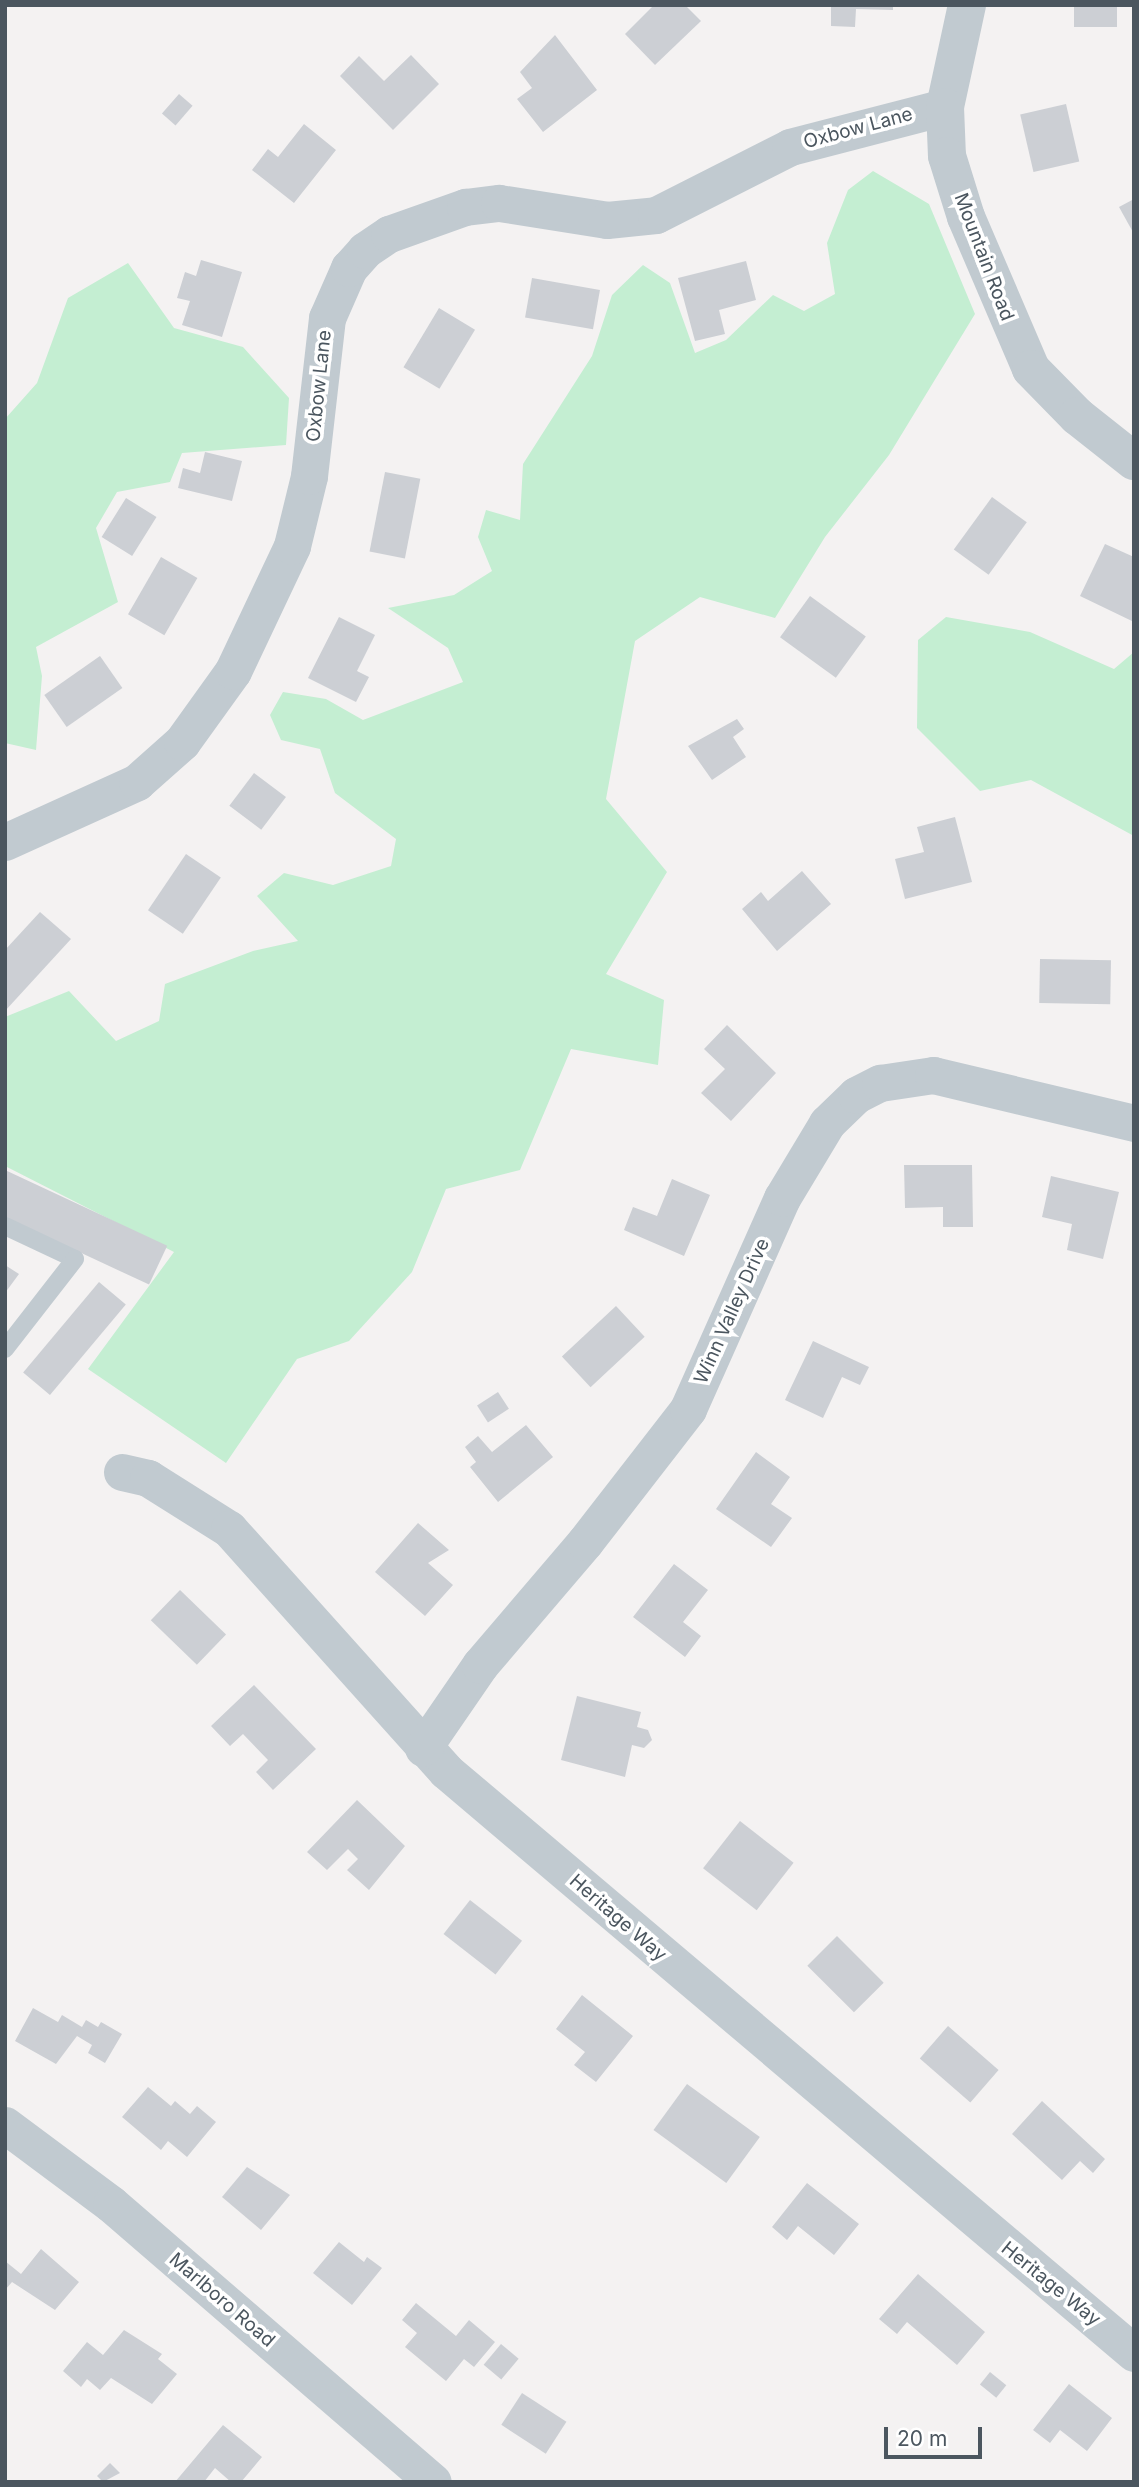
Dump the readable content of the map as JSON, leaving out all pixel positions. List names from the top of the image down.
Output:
{
  "streets": {
    "street": [
      "Oxbow Lane",
      "Mountain Road",
      "Winn Valley Drive",
      "Heritage Way",
      "Marlboro Road"
    ]
  },
  "crossings": [
    ["Oxbow Lane", "Mountain Road"],
    ["Winn Valley Drive", "Heritage Way"]
  ],
  "scale_bar": "20 m"
}
